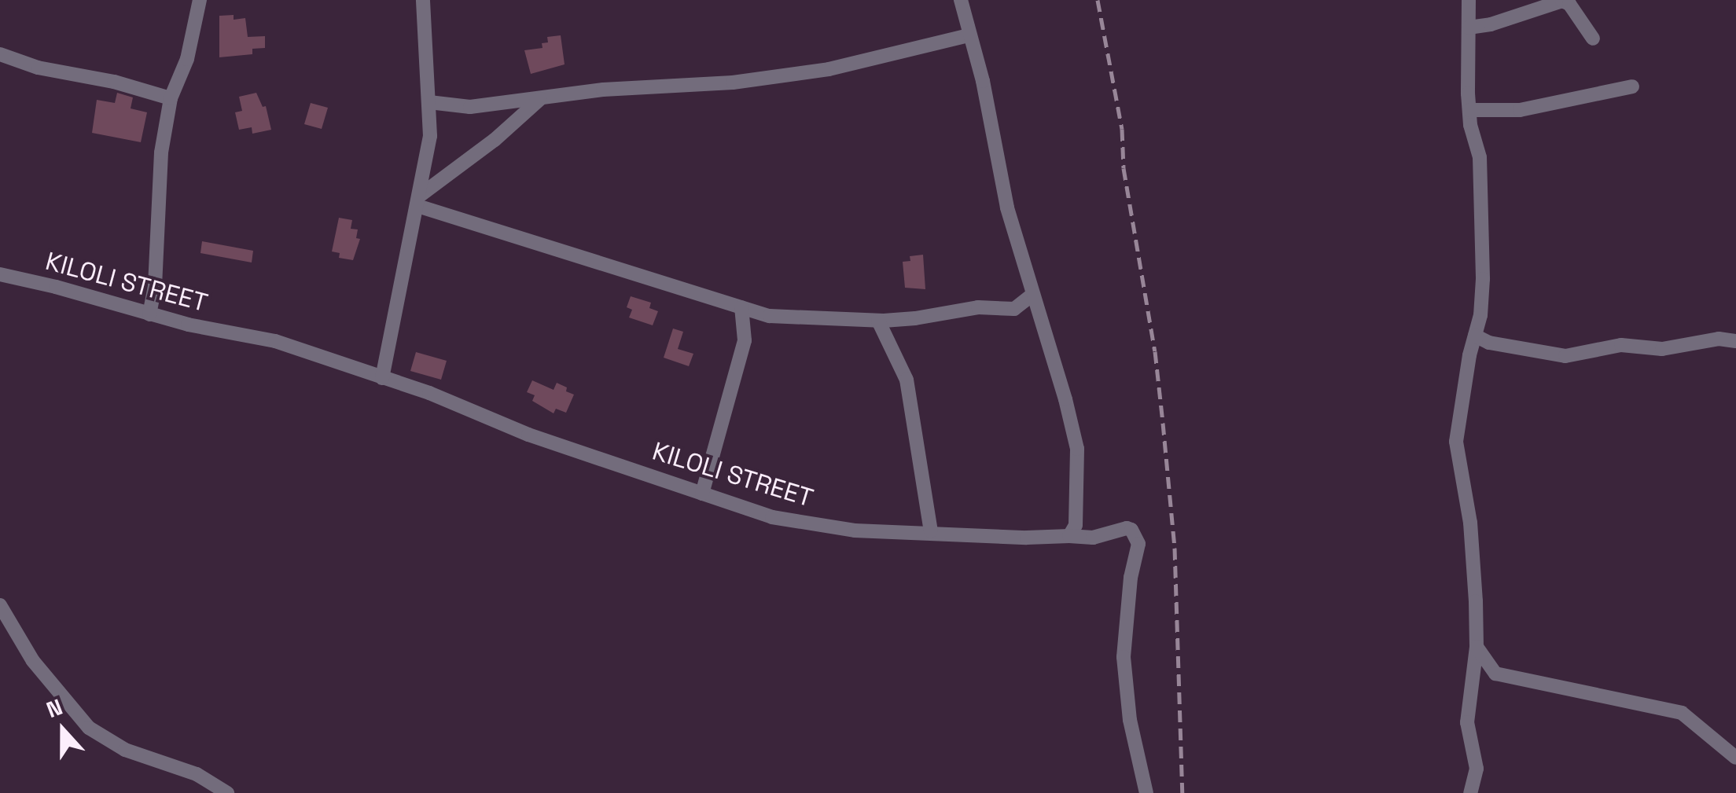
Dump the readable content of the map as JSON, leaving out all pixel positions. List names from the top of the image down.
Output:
{
  "streets": {
    "street": ["KILOLI STREET"]
  },
  "north": "top"
}
